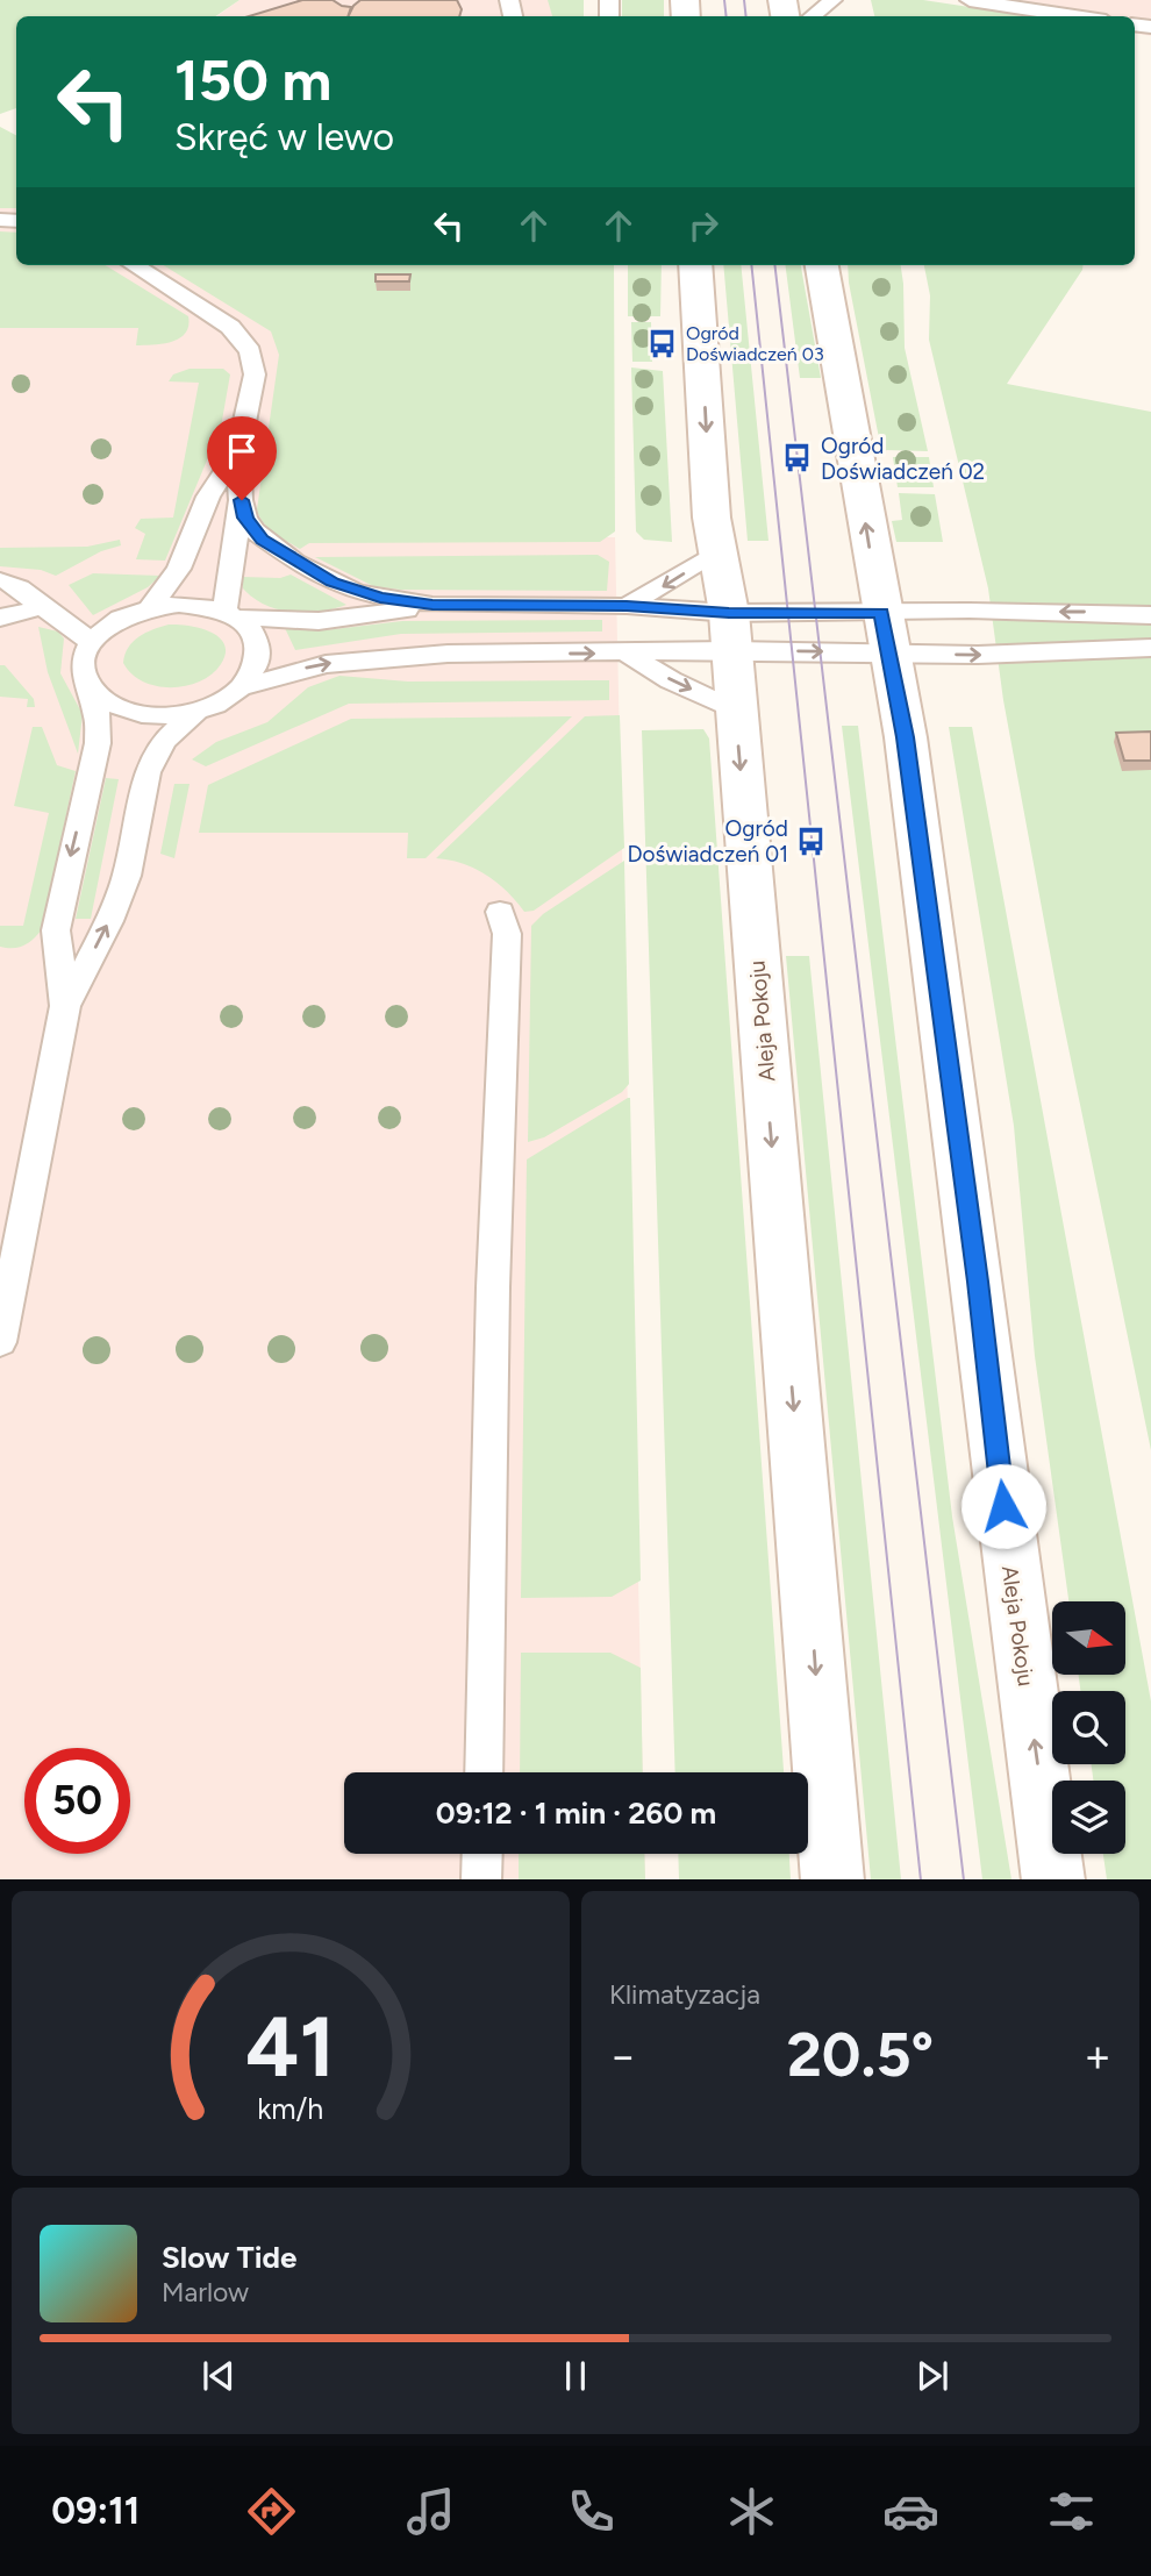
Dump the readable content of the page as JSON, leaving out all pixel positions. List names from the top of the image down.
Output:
{
  "streets": {
    "main road": ["Aleja Pokoju"]
  },
  "places": {
    "bus stop": ["Ogród Doświadczeń 03", "Ogród Doświadczeń 02", "Ogród Doświadczeń 01"]
  },
  "north": "right",
  "page": {
    "turn": ["150 m", "Skręć w lewo"],
    "limit": "50",
    "trip": "09:12 · 1 min · 260 m",
    "tile": "Klimatyzacja",
    "heat": ["−", "20.5°", "+"],
    "song": ["Slow Tide", "Marlow"],
    "tabs": "09:11",
    "gauge": ["41", "km/h"]
  }
}
